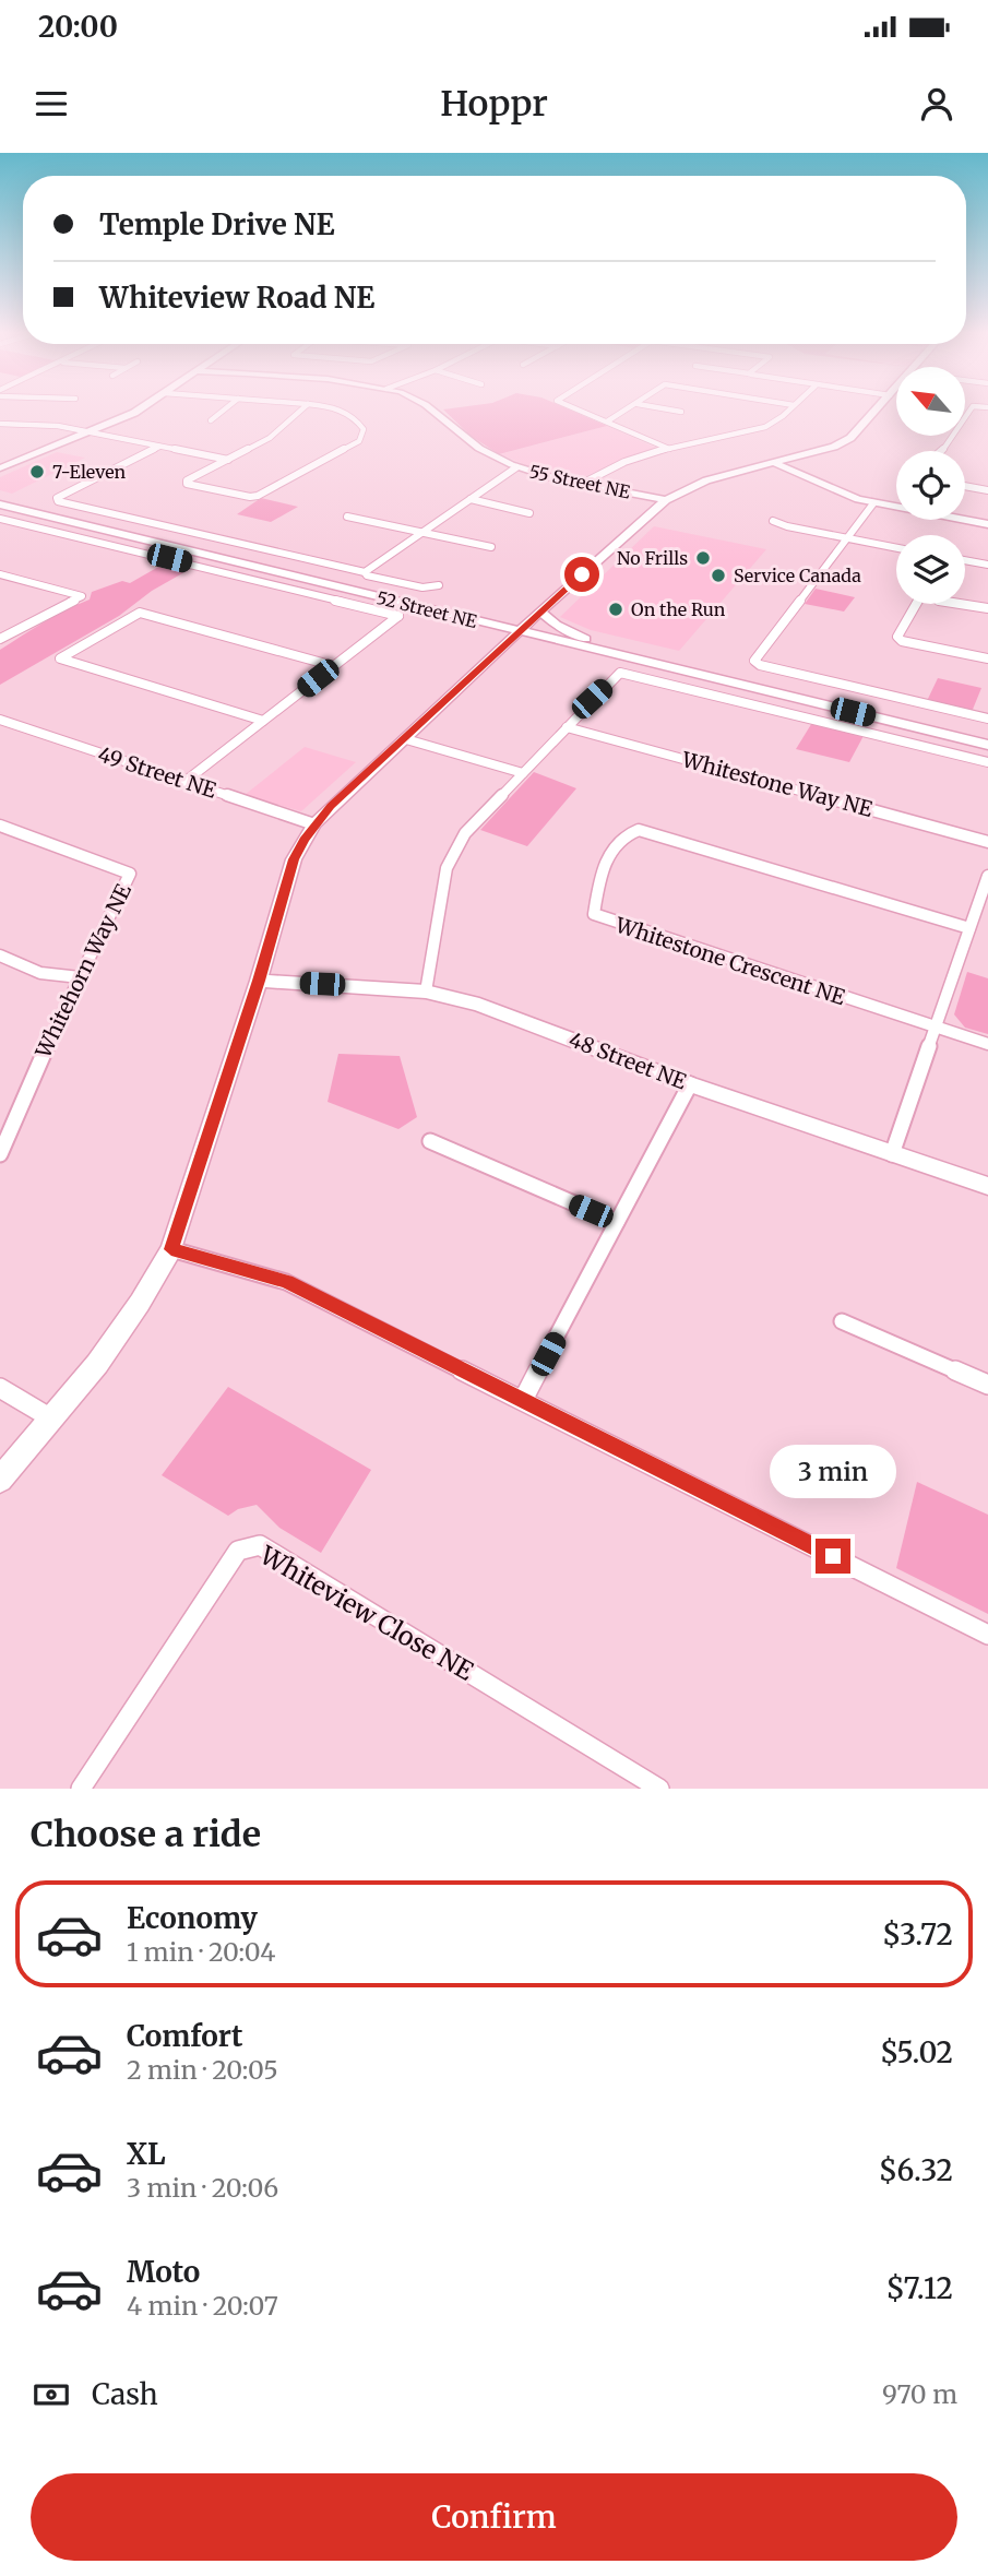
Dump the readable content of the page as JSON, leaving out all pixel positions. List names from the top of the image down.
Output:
{
  "streets": {
    "street": [
      "55 Street NE",
      "52 Street NE",
      "49 Street NE",
      "Whitestone Way NE",
      "Whitestone Crescent NE",
      "Whitehorn Way NE",
      "48 Street NE",
      "Whiteview Close NE"
    ]
  },
  "places": [
    "7-Eleven",
    "No Frills",
    "Service Canada",
    "On the Run"
  ],
  "north": "top left",
  "page": {
    "status": "20:00",
    "header": "Hoppr",
    "banner": ["Temple Drive NE", "Whiteview Road NE"],
    "bubble": "3 min",
    "heading": "Choose a ride",
    "list": [
      {
        "name": "Economy",
        "note": "1 min · 20:04",
        "value": "$3.72"
      },
      {
        "name": "Comfort",
        "note": "2 min · 20:05",
        "value": "$5.02"
      },
      {
        "name": "XL",
        "note": "3 min · 20:06",
        "value": "$6.32"
      },
      {
        "name": "Moto",
        "note": "4 min · 20:07",
        "value": "$7.12"
      }
    ],
    "pay": ["Cash", "970 m"],
    "buttons": "Confirm"
  }
}
